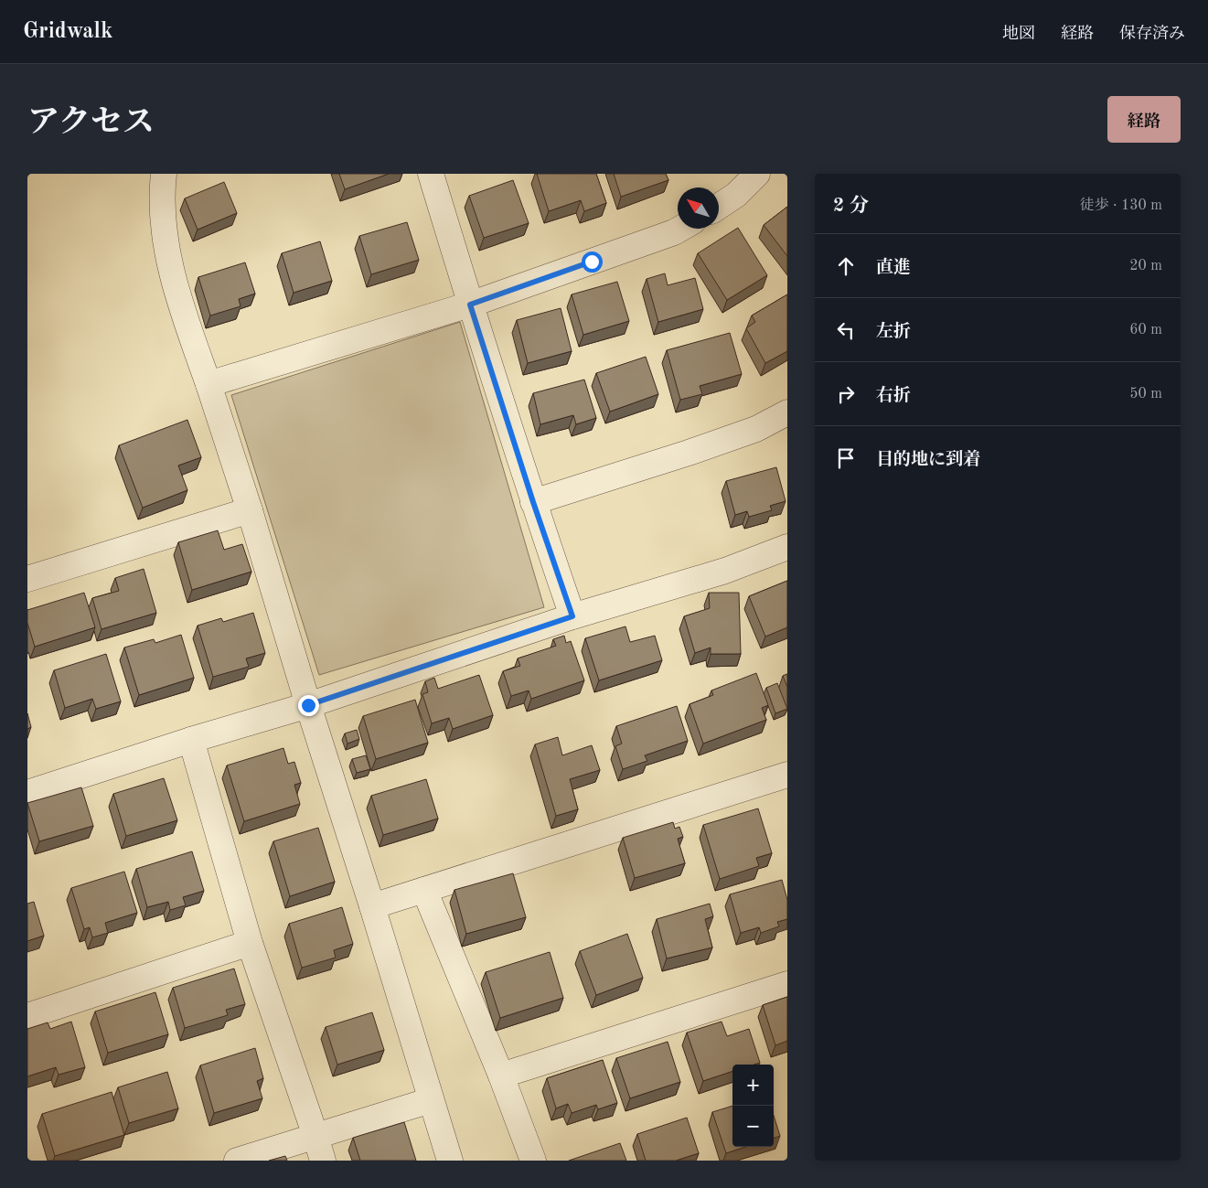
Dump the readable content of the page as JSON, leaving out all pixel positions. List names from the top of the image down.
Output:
{
  "north": "top left",
  "page": {
    "header": "Gridwalk",
    "nav": ["地図", "経路", "保存済み"],
    "title": "アクセス",
    "buttons": "経路",
    "heading": ["2 分", "徒歩 · 130 m"],
    "list": [
      ["直進", "20 m"],
      ["左折", "60 m"],
      ["右折", "50 m"],
      "目的地に到着"
    ],
    "map_buttons": ["+", "−"]
  }
}
